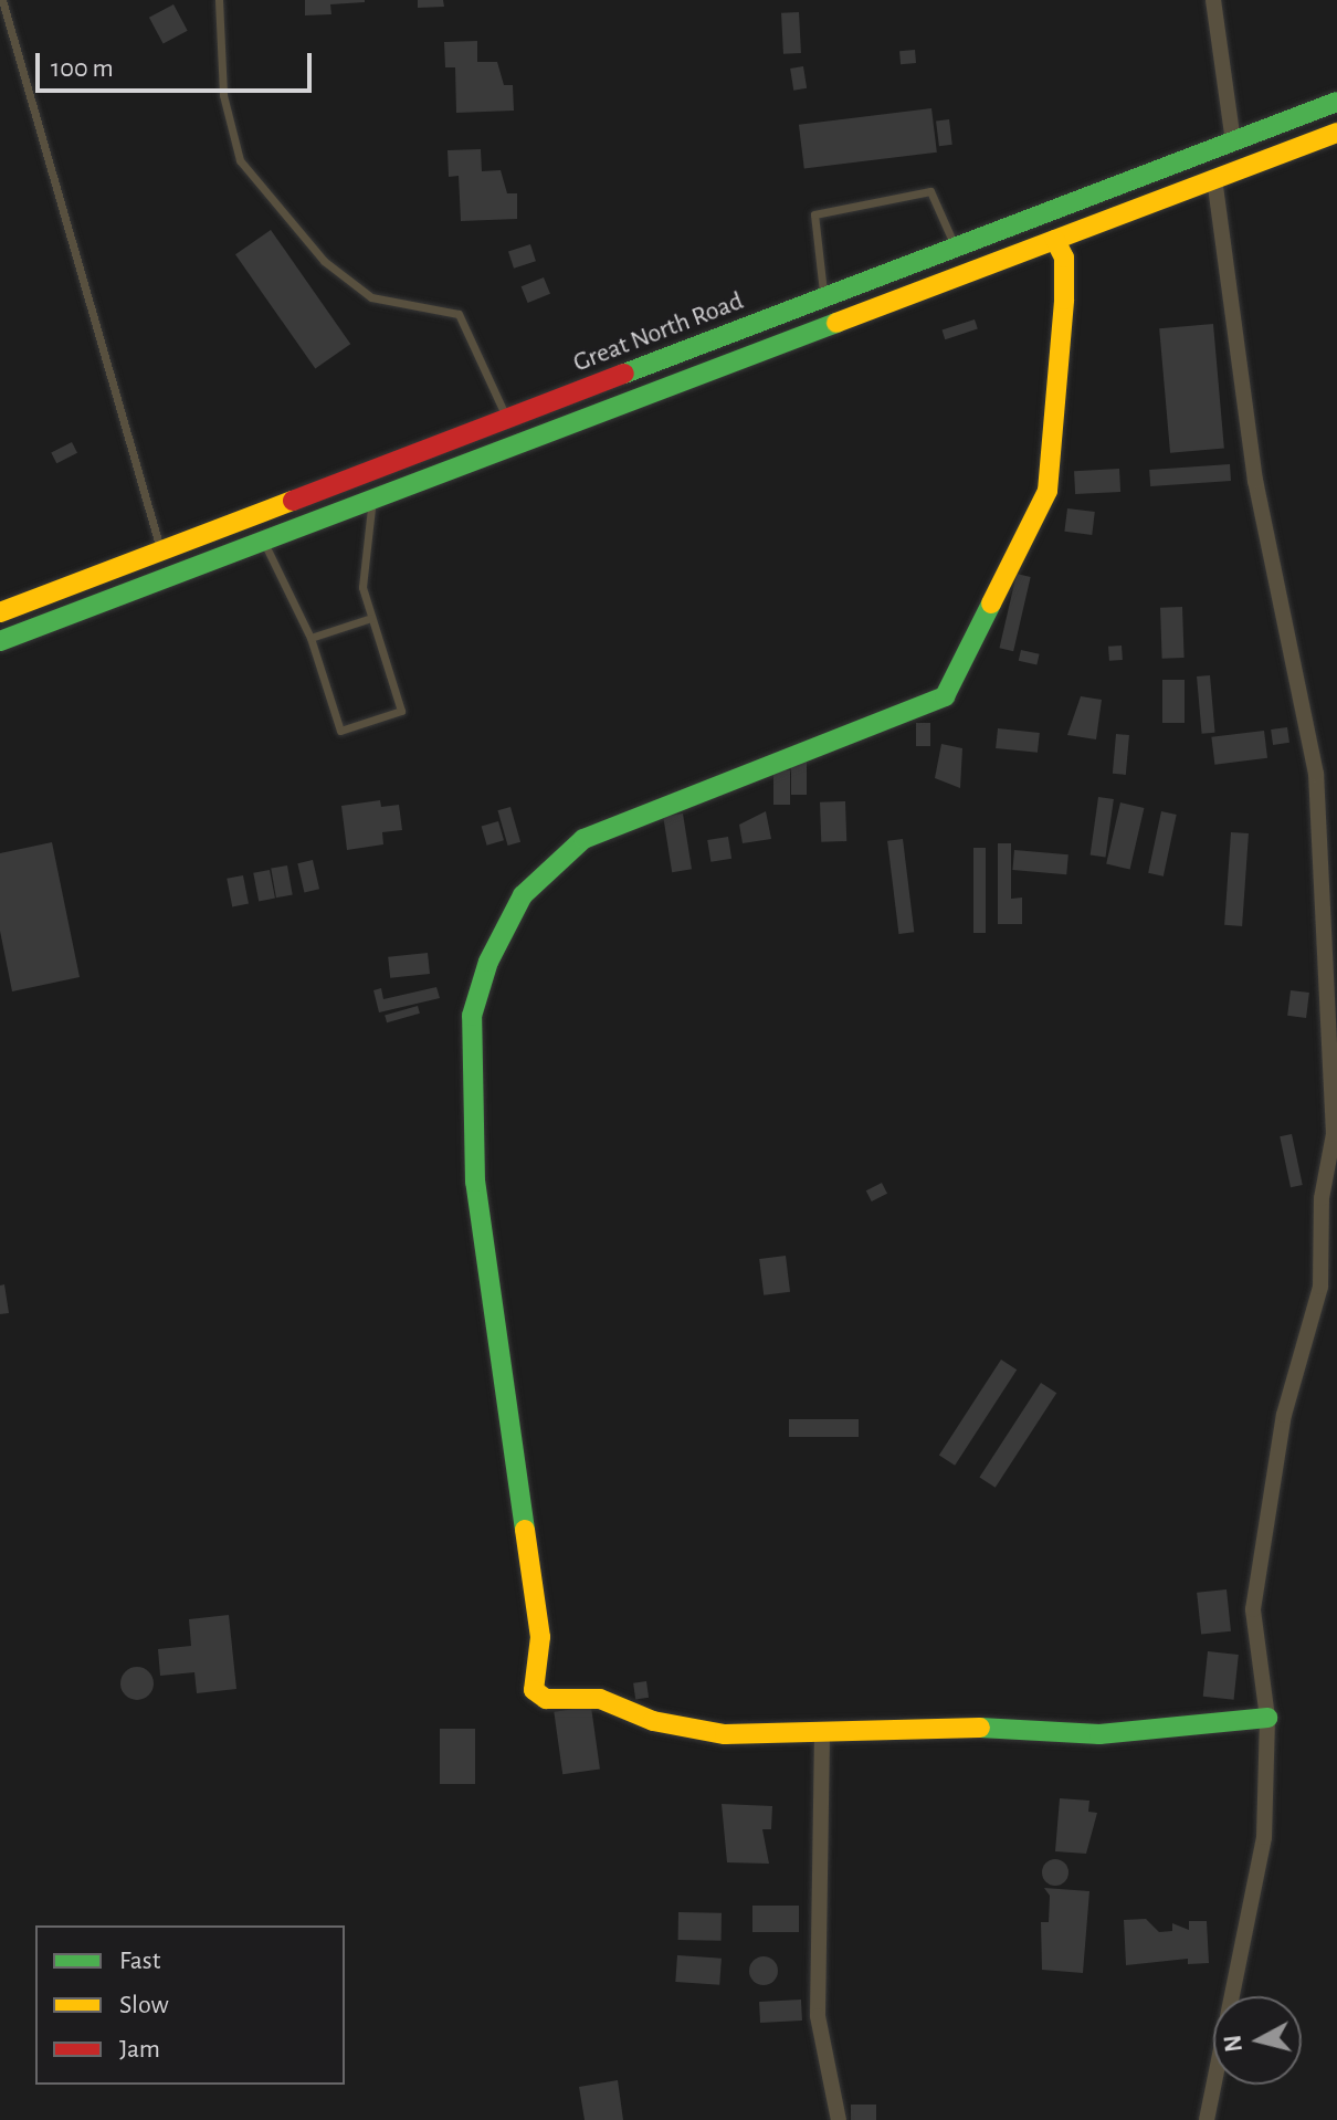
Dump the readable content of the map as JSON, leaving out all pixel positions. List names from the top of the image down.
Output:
{
  "streets": {
    "main road": ["Great North Road"]
  },
  "legend": ["Fast", "Slow", "Jam"],
  "scale_bar": "100 m",
  "north": "left"
}
